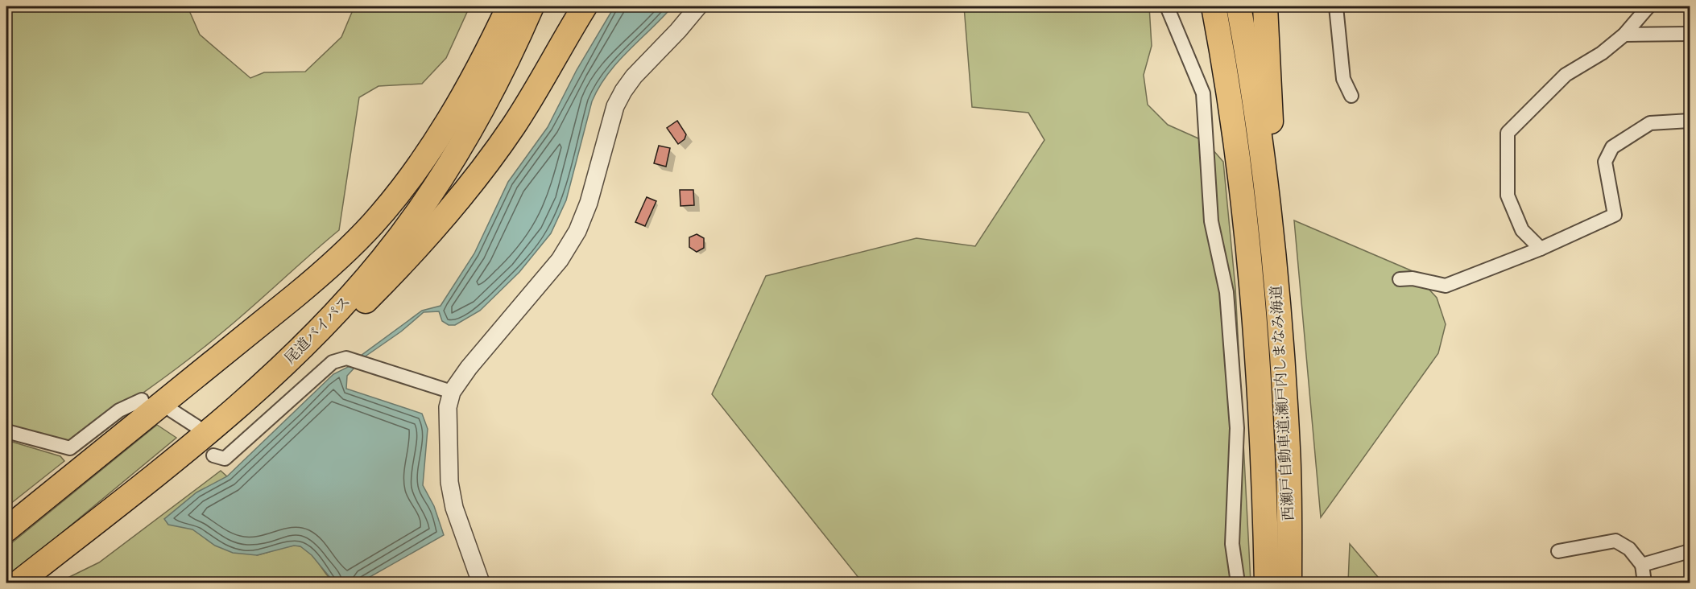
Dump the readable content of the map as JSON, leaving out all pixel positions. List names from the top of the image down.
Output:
{
  "streets": {
    "highway": ["尾道バイパス", "西瀬戸自動車道;瀬戸内しまなみ海道"]
  }
}
